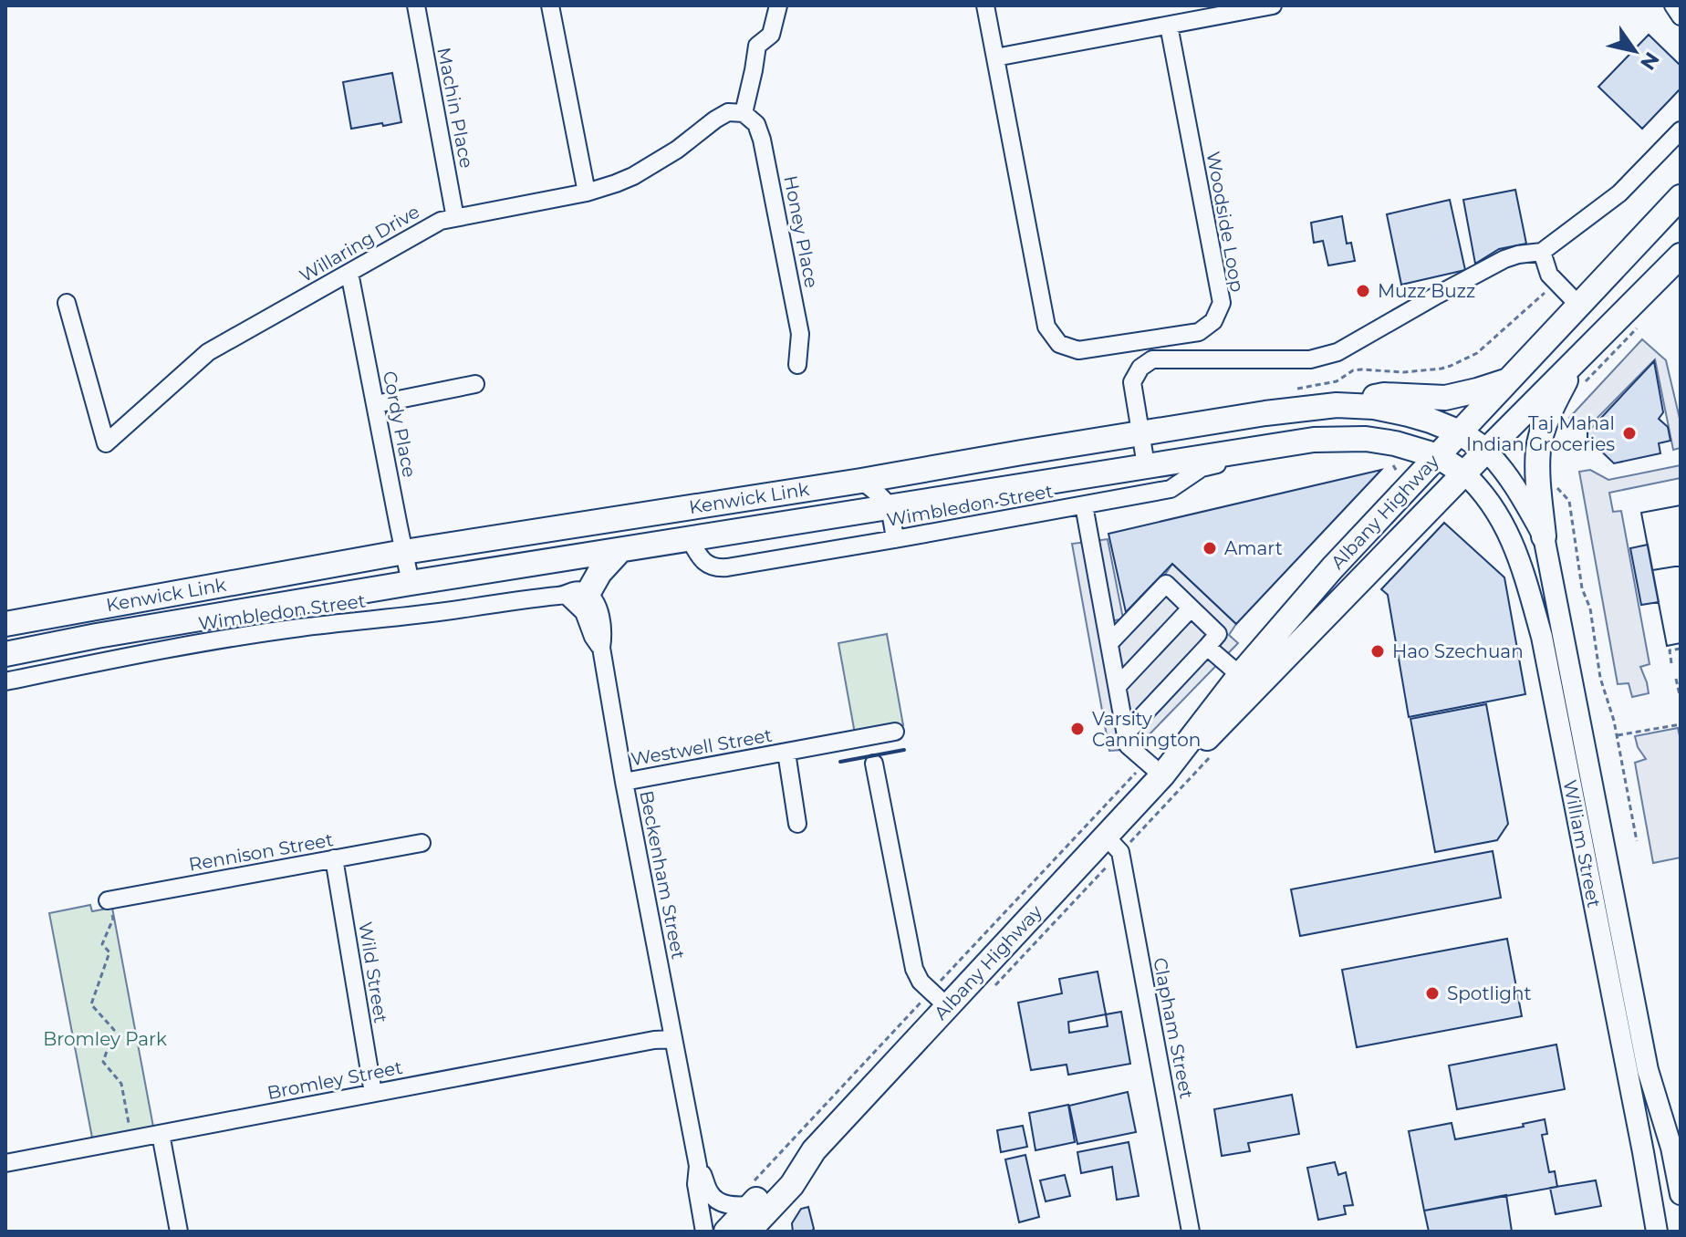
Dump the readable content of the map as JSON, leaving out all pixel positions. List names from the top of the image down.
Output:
{
  "streets": {
    "highway": ["Kenwick Link", "Albany Highway"],
    "main road": ["William Street"],
    "street": [
      "Machin Place",
      "Woodside Loop",
      "Honey Place",
      "Willaring Drive",
      "Cordy Place",
      "Wimbledon Street",
      "Westwell Street",
      "Rennison Street",
      "Beckenham Street",
      "Wild Street",
      "Clapham Street",
      "Bromley Street"
    ]
  },
  "crossings": [
    ["Machin Place", "Willaring Drive"],
    ["Honey Place", "Willaring Drive"],
    ["Willaring Drive", "Cordy Place"],
    ["Cordy Place", "Kenwick Link"],
    ["Kenwick Link", "Wimbledon Street"],
    ["Kenwick Link", "Albany Highway"],
    ["Kenwick Link", "William Street"],
    ["Wimbledon Street", "Beckenham Street"],
    ["Albany Highway", "William Street"],
    ["Albany Highway", "Beckenham Street"],
    ["Albany Highway", "Clapham Street"],
    ["Westwell Street", "Beckenham Street"],
    ["Rennison Street", "Wild Street"],
    ["Beckenham Street", "Bromley Street"],
    ["Wild Street", "Bromley Street"]
  ],
  "parks": ["Bromley Park"],
  "places": [
    "Muzz Buzz",
    "Taj Mahal Indian Groceries",
    "Amart",
    "Hao Szechuan",
    "Varsity Cannington",
    "Spotlight"
  ],
  "north": "bottom right"
}
